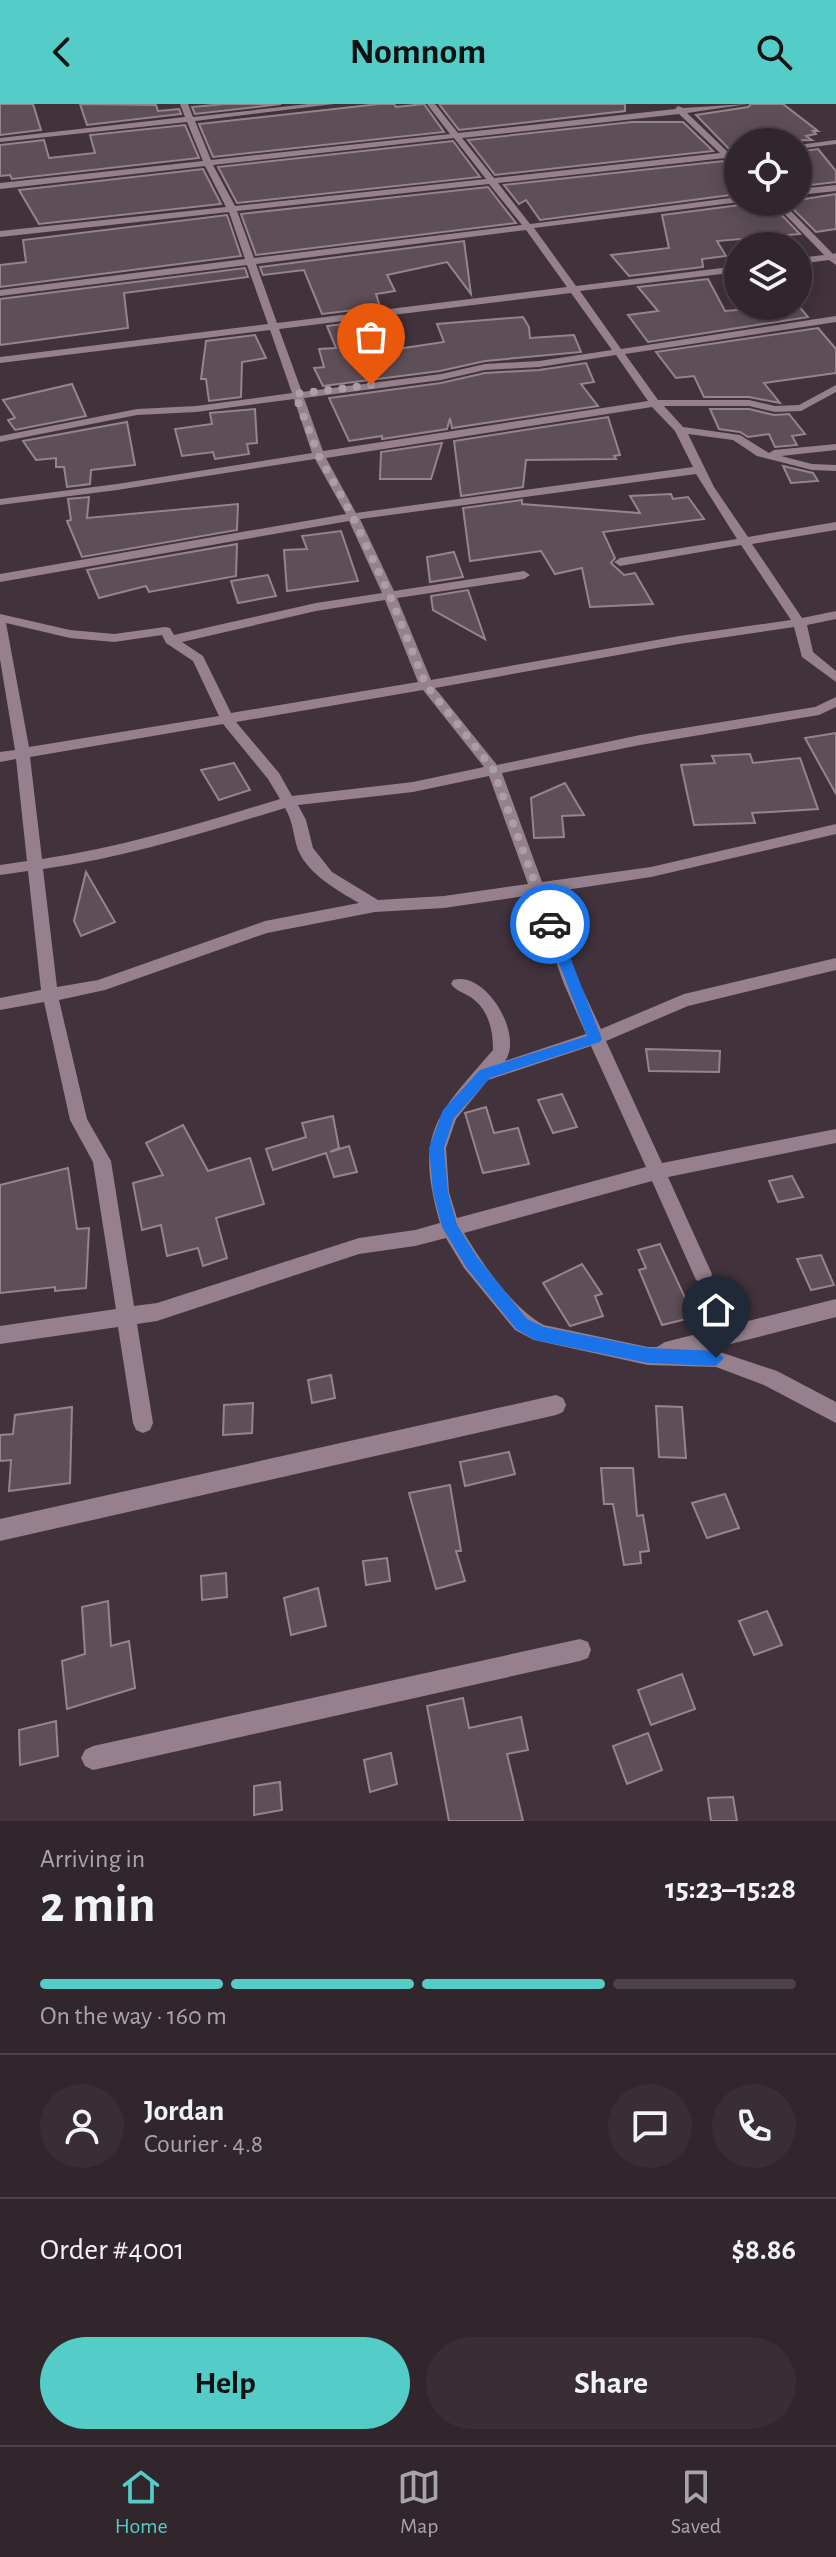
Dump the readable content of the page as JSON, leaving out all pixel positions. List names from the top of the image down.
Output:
{
  "page": {
    "header": "Nomnom",
    "heading": ["2 min", "Arriving in", "15:23–15:28"],
    "panel": [
      "Jordan",
      "Courier · 4.8",
      "Order #4001",
      "$8.86"
    ],
    "bar": "On the way · 160 m",
    "buttons": ["Help", "Share"],
    "tabs": ["Home", "Map", "Saved"]
  }
}
